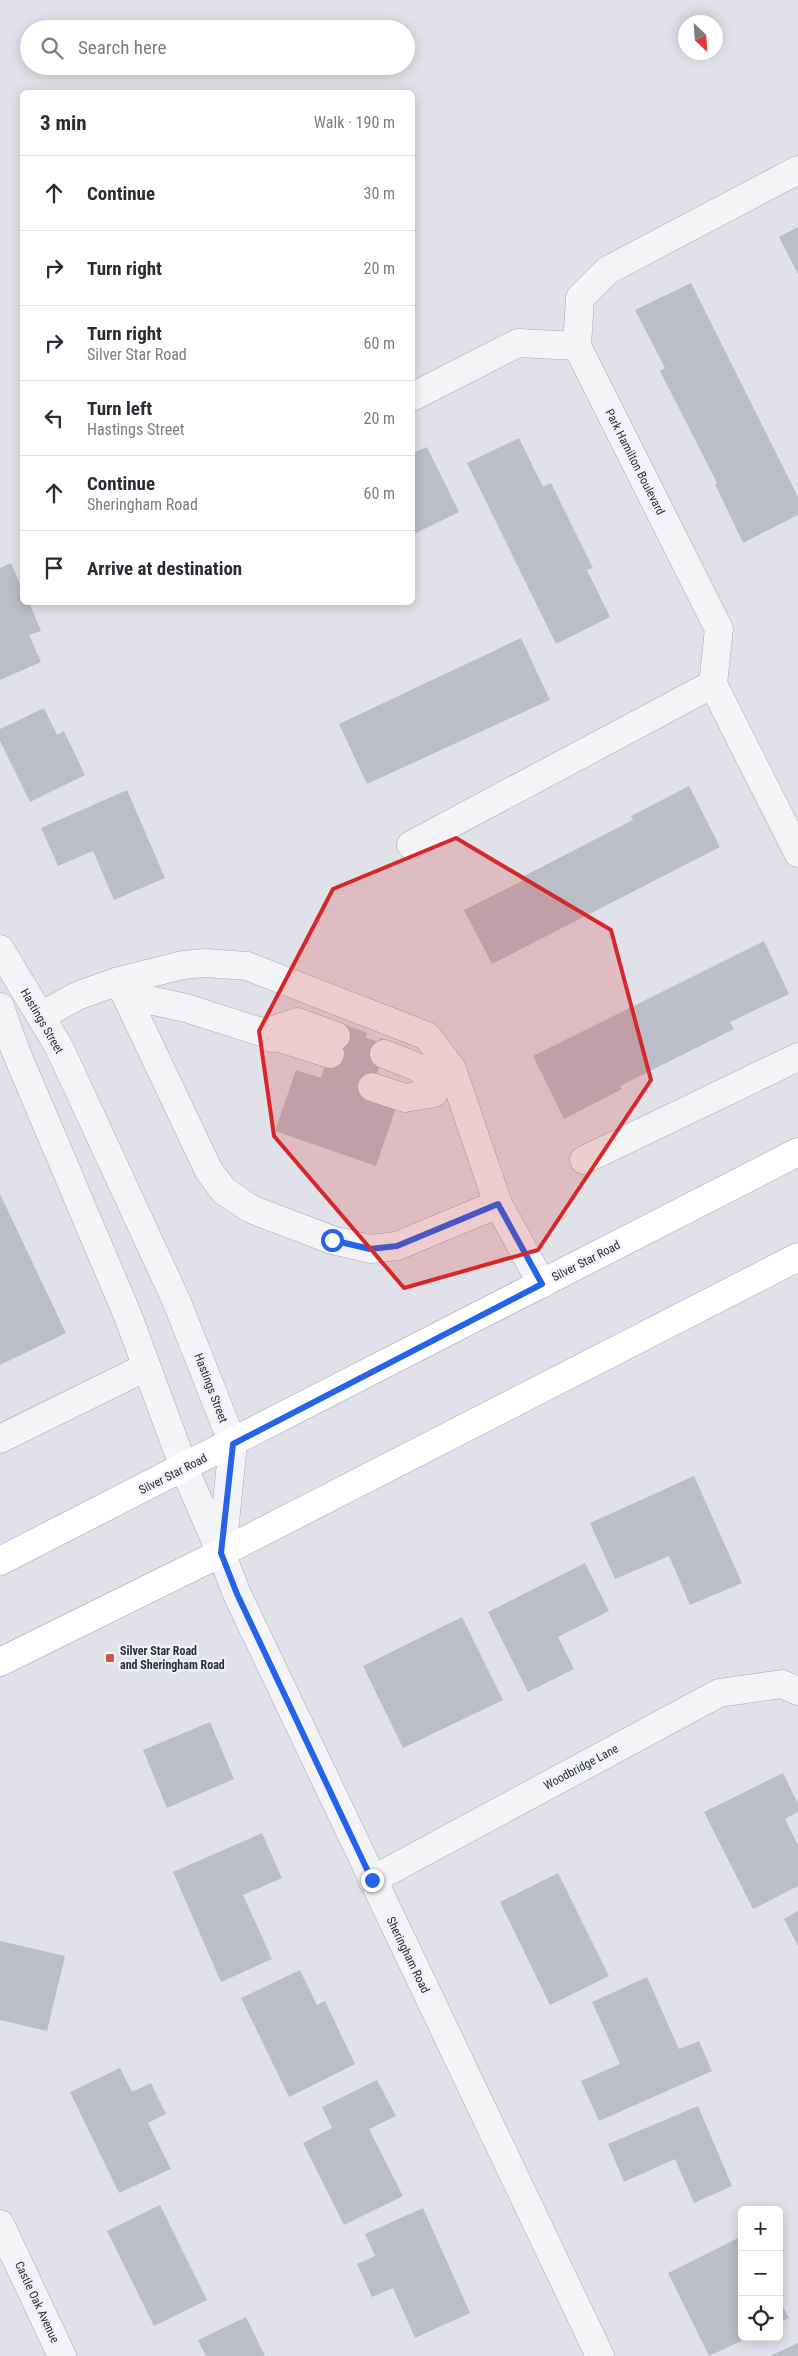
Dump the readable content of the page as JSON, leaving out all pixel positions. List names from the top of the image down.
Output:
{
  "streets": {
    "main road": ["Silver Star Road"],
    "street": [
      "Park Hamilton Boulevard",
      "Hastings Street",
      "Woodbridge Lane",
      "Sheringham Road",
      "Castle Oak Avenue"
    ]
  },
  "crossings": [
    ["Hastings Street", "Silver Star Road"],
    ["Hastings Street", "Sheringham Road"],
    ["Woodbridge Lane", "Sheringham Road"]
  ],
  "places": {
    "transit": ["Silver Star Road and Sheringham Road"]
  },
  "north": "bottom right",
  "page": {
    "search": "Search here",
    "heading": ["3 min", "Walk · 190 m"],
    "list": [
      ["Continue", "30 m"],
      ["Turn right", "20 m"],
      ["Turn right", "Silver Star Road", "60 m"],
      ["Turn left", "Hastings Street", "20 m"],
      ["Continue", "Sheringham Road", "60 m"],
      "Arrive at destination"
    ],
    "map_buttons": ["+", "−"]
  }
}
